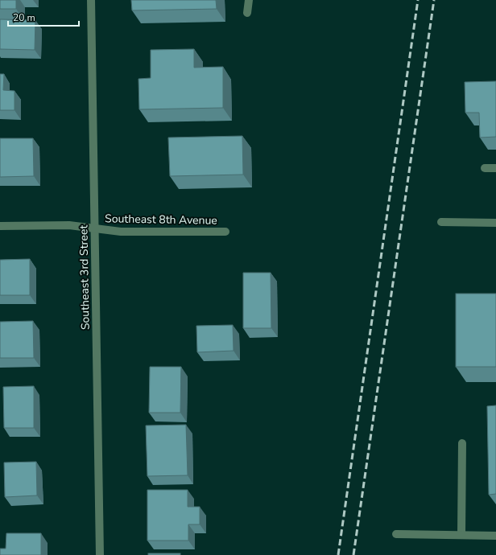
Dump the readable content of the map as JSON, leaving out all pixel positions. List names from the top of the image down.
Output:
{
  "streets": {
    "street": ["Southeast 8th Avenue", "Southeast 3rd Street"]
  },
  "crossings": [
    ["Southeast 8th Avenue", "Southeast 3rd Street"]
  ],
  "scale_bar": "20 m"
}
